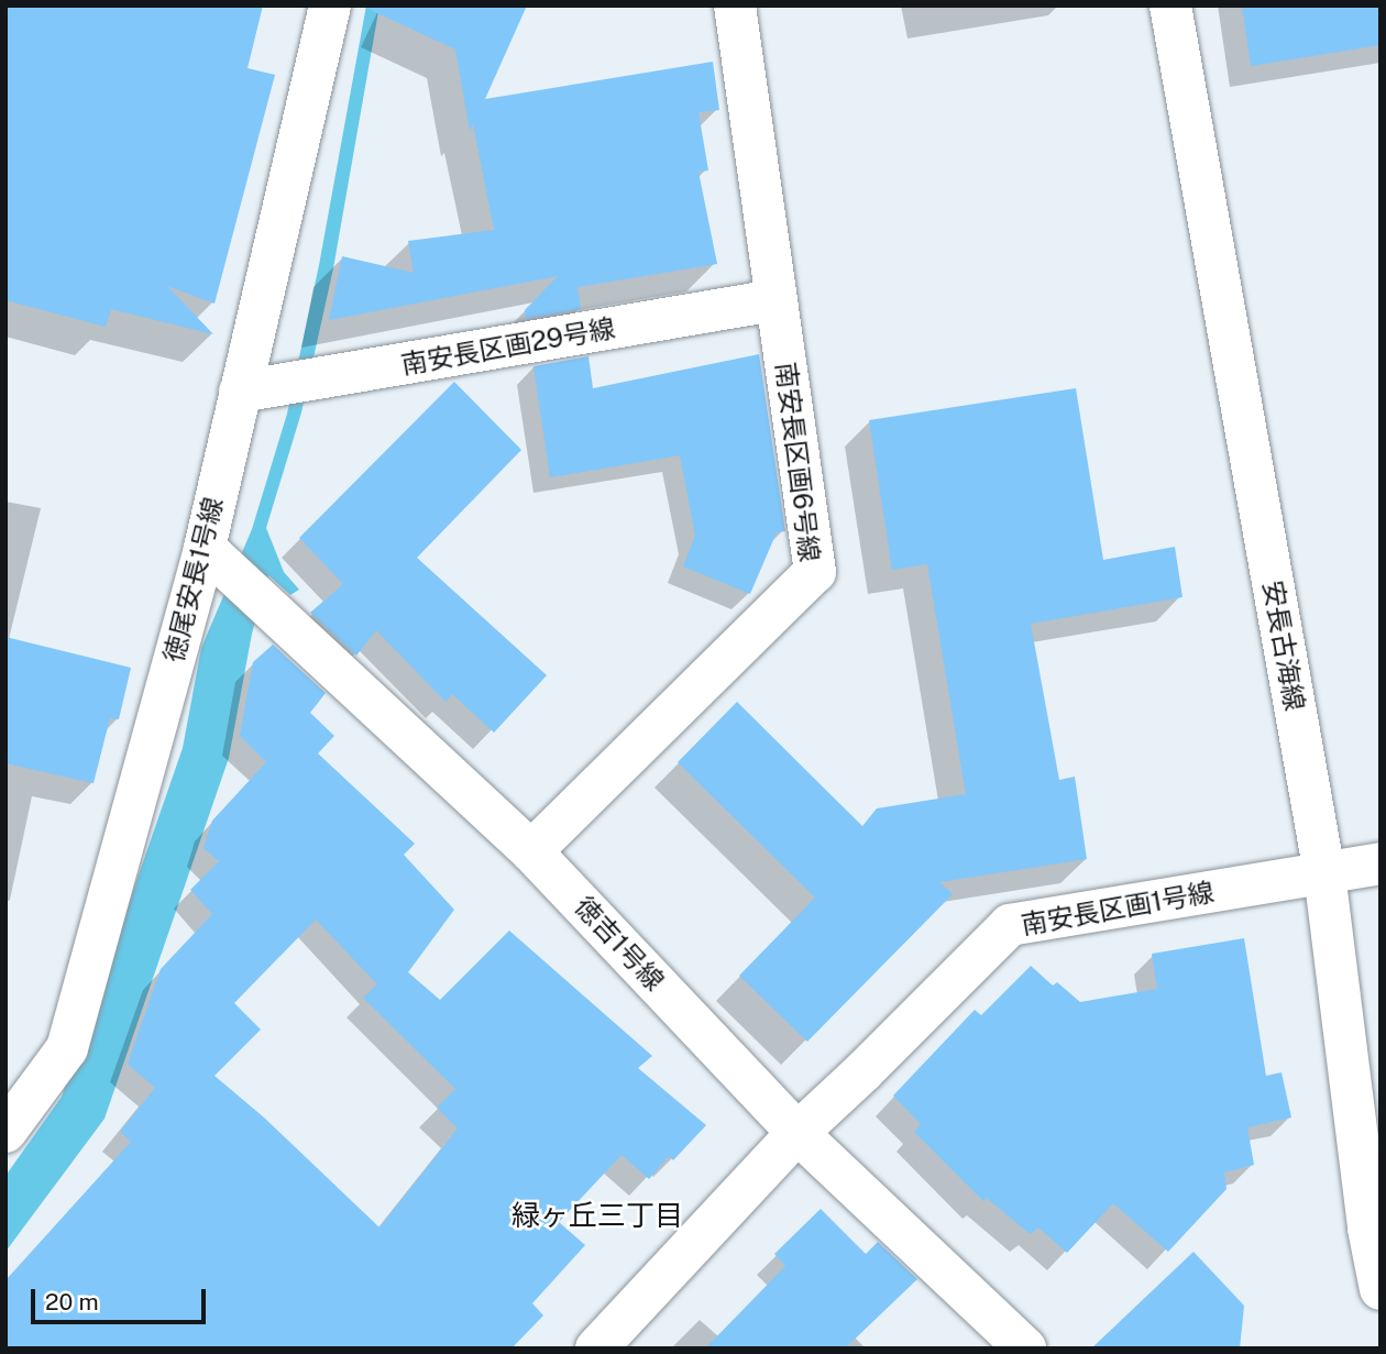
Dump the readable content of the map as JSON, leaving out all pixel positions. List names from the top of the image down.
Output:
{
  "streets": {
    "street": [
      "南安長区画29号線",
      "南安長区画6号線",
      "徳尾安長1号線",
      "安長古海線",
      "南安長区画1号線",
      "徳吉1号線"
    ]
  },
  "crossings": [
    ["南安長区画29号線", "南安長区画6号線"],
    ["南安長区画29号線", "徳尾安長1号線"],
    ["南安長区画6号線", "徳吉1号線"],
    ["徳尾安長1号線", "徳吉1号線"],
    ["安長古海線", "南安長区画1号線"],
    ["南安長区画1号線", "徳吉1号線"]
  ],
  "districts": ["緑ヶ丘三丁目"],
  "scale_bar": "20 m"
}
